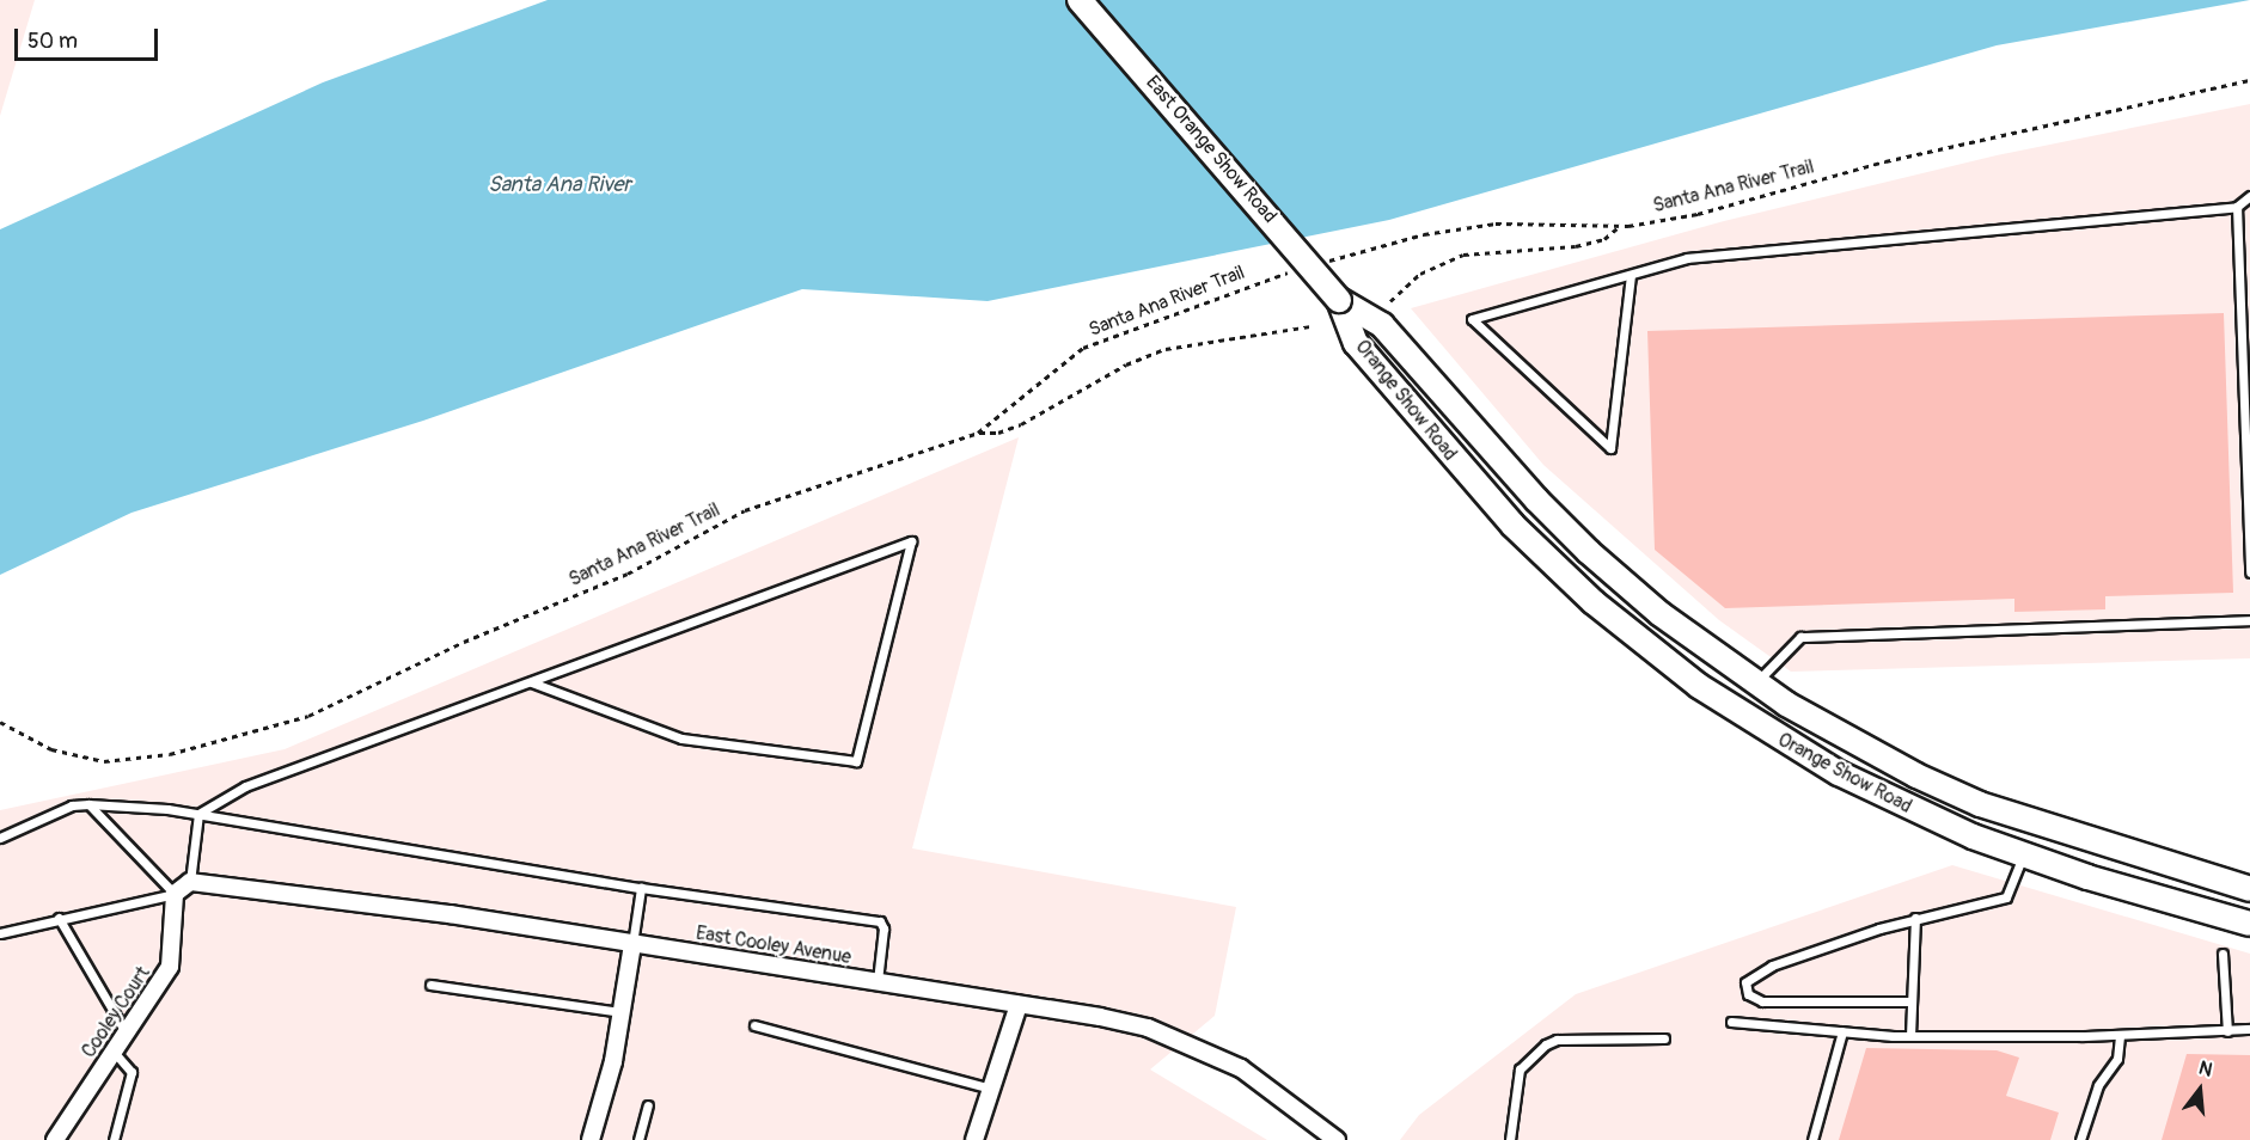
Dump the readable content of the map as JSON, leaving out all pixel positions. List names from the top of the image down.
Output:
{
  "streets": {
    "main road": ["East Orange Show Road", "Orange Show Road"],
    "street": ["East Cooley Avenue", "Cooley Court"],
    "path": ["Santa Ana River Trail"]
  },
  "crossings": [
    ["East Orange Show Road", "Orange Show Road"]
  ],
  "water": ["Santa Ana River"],
  "scale_bar": "50 m",
  "north": "top"
}
